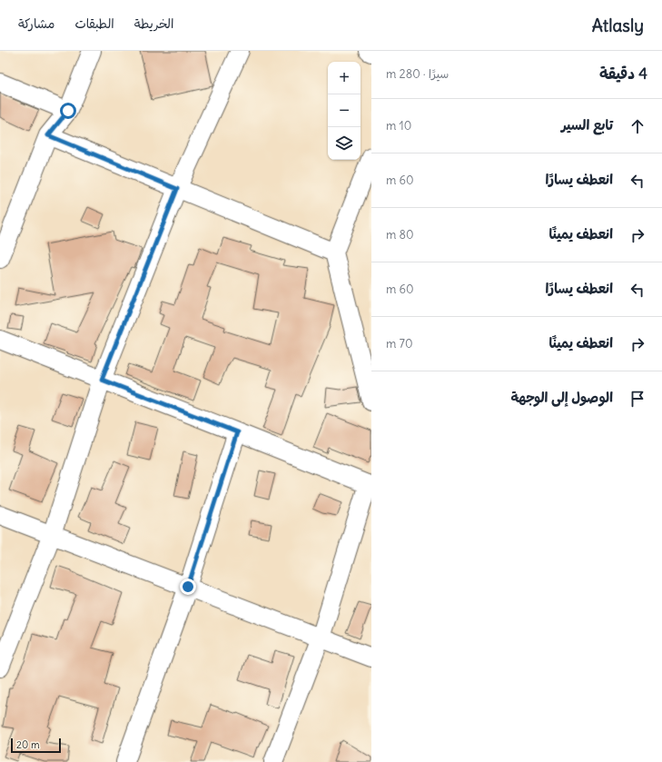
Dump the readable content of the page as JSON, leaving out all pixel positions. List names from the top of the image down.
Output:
{
  "scale_bar": "20 m",
  "page": {
    "header": "Atlasly",
    "nav": ["الخريطة", "الطبقات", "مشاركة"],
    "heading": ["4 دقيقة", "سيرًا · 280 m"],
    "map_buttons": ["+", "−"],
    "list": [
      ["تابع السير", "10 m"],
      ["انعطف يسارًا", "60 m"],
      ["انعطف يمينًا", "80 m"],
      ["انعطف يسارًا", "60 m"],
      ["انعطف يمينًا", "70 m"],
      "الوصول إلى الوجهة"
    ],
    "scale": "20 m"
  }
}
